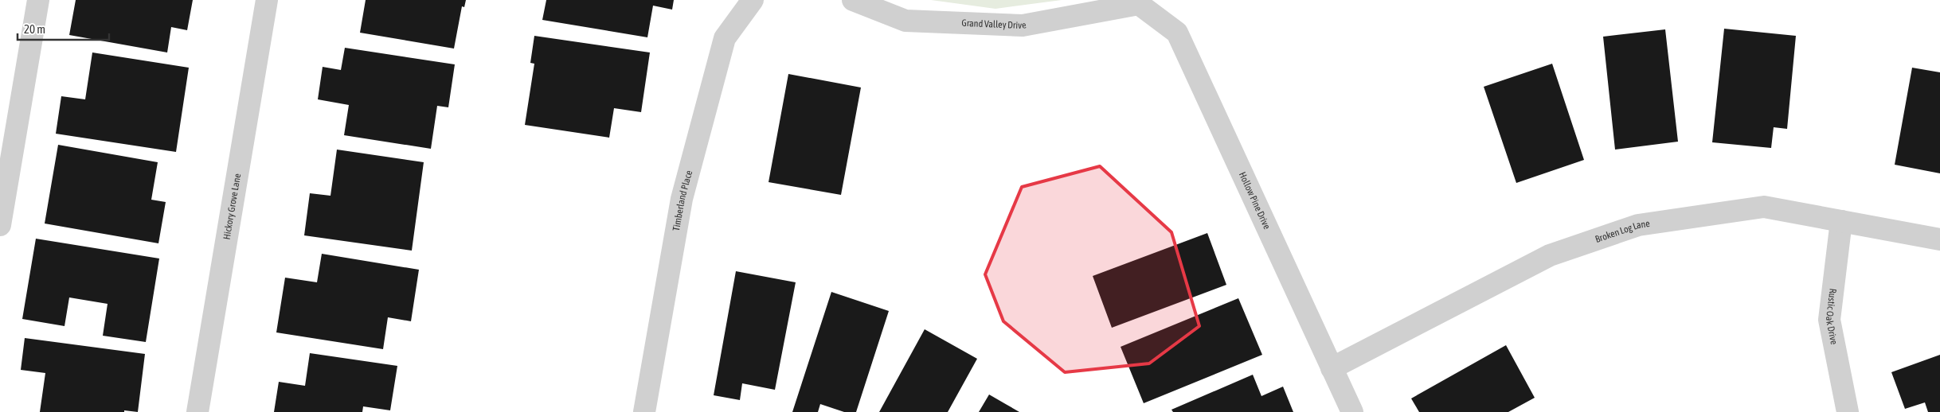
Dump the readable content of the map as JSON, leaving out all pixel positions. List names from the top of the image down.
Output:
{
  "streets": {
    "street": [
      "Grand Valley Drive",
      "Timberland Place",
      "Hollow Pine Drive",
      "Hickory Grove Lane",
      "Broken Log Lane",
      "Rustic Oak Drive"
    ]
  },
  "crossings": [
    ["Grand Valley Drive", "Hollow Pine Drive"],
    ["Hollow Pine Drive", "Broken Log Lane"],
    ["Broken Log Lane", "Rustic Oak Drive"]
  ],
  "scale_bar": "20 m"
}
